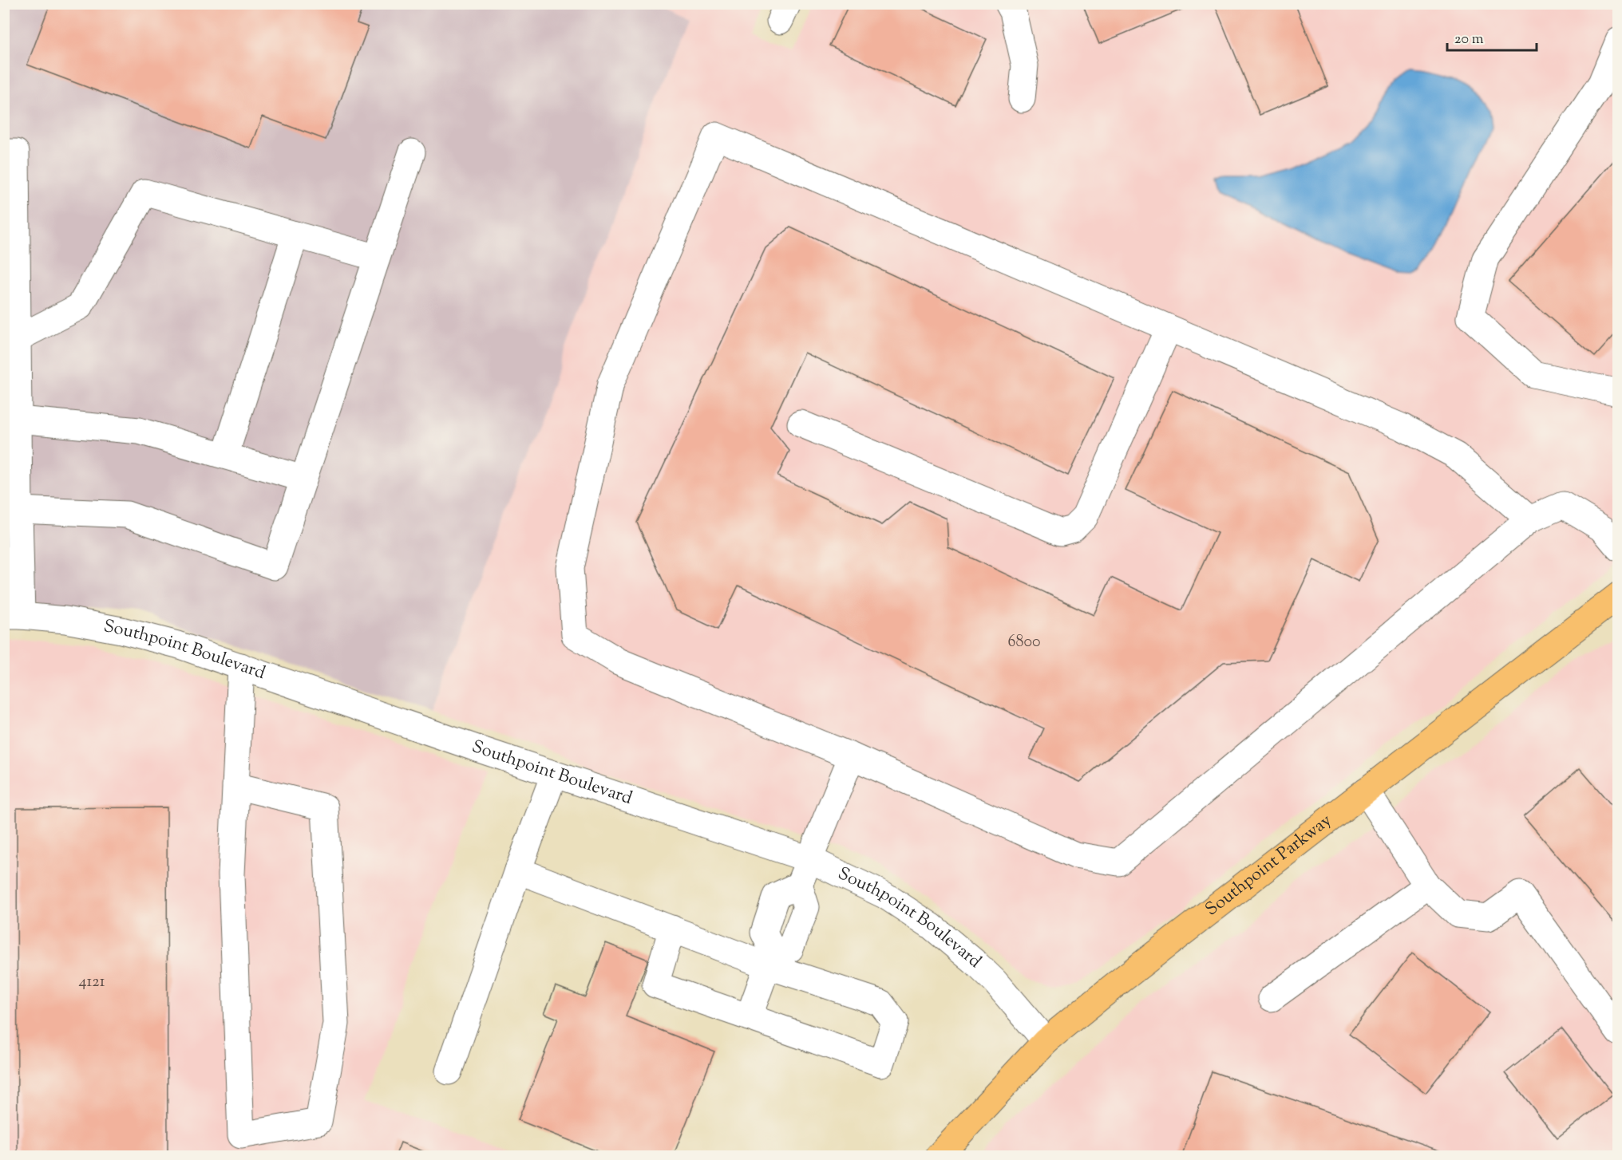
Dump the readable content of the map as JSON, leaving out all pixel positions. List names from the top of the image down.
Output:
{
  "streets": {
    "main road": ["Southpoint Parkway"],
    "street": ["Southpoint Boulevard"]
  },
  "crossings": [
    ["Southpoint Boulevard", "Southpoint Parkway"]
  ],
  "house_numbers": ["6800", "4121"],
  "scale_bar": "20 m"
}
